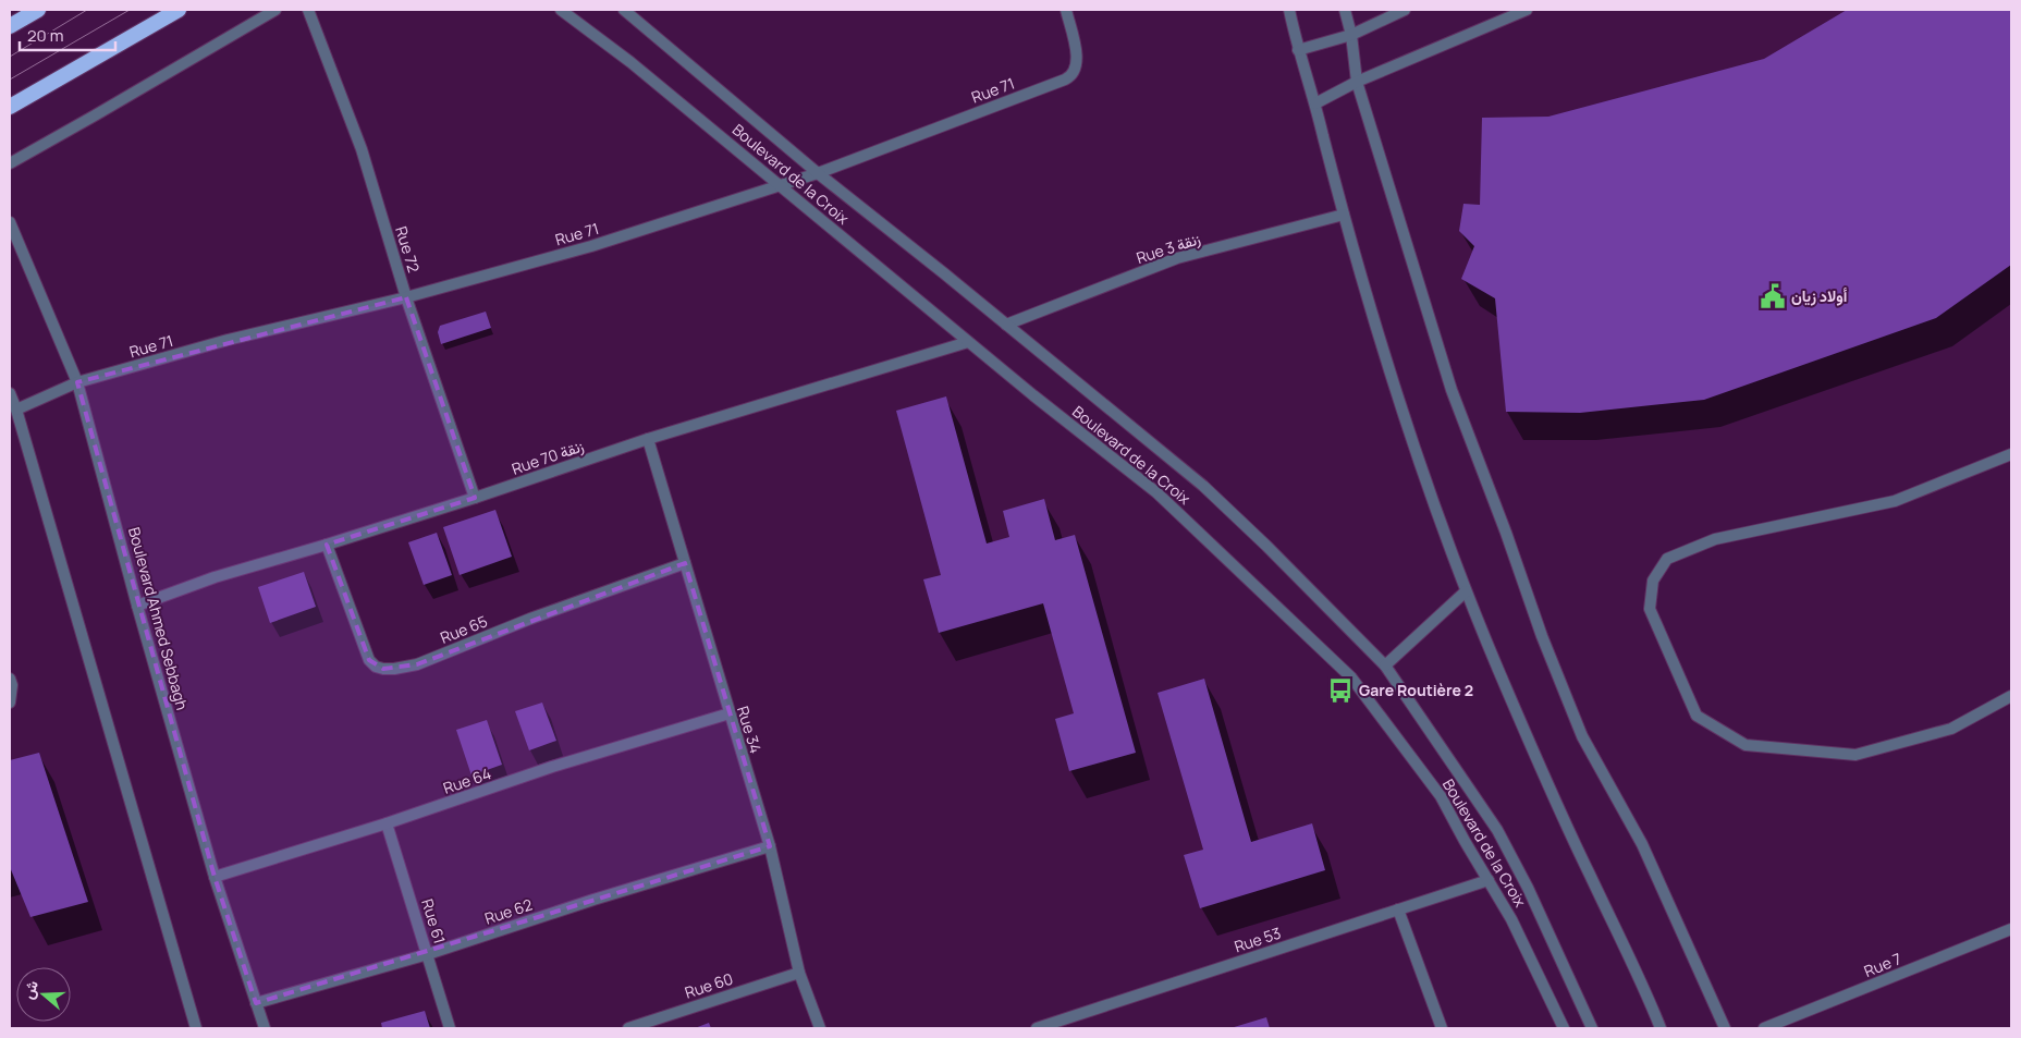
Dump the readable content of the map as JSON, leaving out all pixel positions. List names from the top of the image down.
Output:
{
  "streets": {
    "street": [
      "Rue 71",
      "Boulevard de la Croix",
      "Rue 3 زنقة",
      "Rue 72",
      "Rue 70 زنقة",
      "Boulevard Ahmed Sebbagh",
      "Rue 65",
      "Rue 34",
      "Rue 64",
      "Rue 62",
      "Rue 61",
      "Rue 53",
      "Rue 7",
      "Rue 60"
    ]
  },
  "crossings": [
    ["Rue 71", "Boulevard de la Croix"],
    ["Rue 71", "Rue 72"],
    ["Rue 71", "Boulevard Ahmed Sebbagh"],
    ["Boulevard de la Croix", "Rue 3 زنقة"],
    ["Boulevard de la Croix", "Rue 70 زنقة"],
    ["Boulevard de la Croix", "Rue 53"],
    ["Rue 72", "Rue 70 زنقة"],
    ["Rue 70 زنقة", "Boulevard Ahmed Sebbagh"],
    ["Rue 70 زنقة", "Rue 65"],
    ["Rue 70 زنقة", "Rue 34"],
    ["Boulevard Ahmed Sebbagh", "Rue 64"],
    ["Boulevard Ahmed Sebbagh", "Rue 62"],
    ["Rue 65", "Rue 34"],
    ["Rue 34", "Rue 64"],
    ["Rue 34", "Rue 62"],
    ["Rue 34", "Rue 60"],
    ["Rue 64", "Rue 61"],
    ["Rue 62", "Rue 61"]
  ],
  "places": {
    "public building": ["أولاد زيان"],
    "bus stop": ["Gare Routière 2"]
  },
  "scale_bar": "20 m",
  "north": "left"
}
